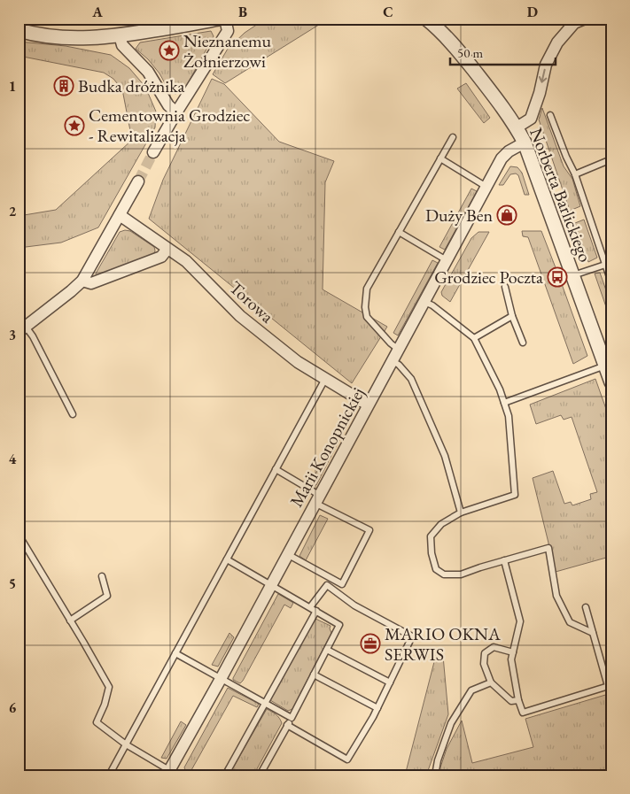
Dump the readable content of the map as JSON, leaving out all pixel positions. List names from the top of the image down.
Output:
{
  "streets": {
    "street": ["Norberta Barlickiego", "Torowa", "Marii Konopnickiej"]
  },
  "crossings": [
    ["Norberta Barlickiego", "Marii Konopnickiej"],
    ["Torowa", "Marii Konopnickiej"]
  ],
  "places": {
    "place": ["Nieznanemu Żołnierzowi", "Cementownia Grodziec - Rewitalizacja"],
    "building": ["Budka dróżnika"],
    "shop": ["Duży Ben"],
    "bus stop": ["Grodziec Poczta"],
    "office": ["MARIO OKNA SERWIS"]
  },
  "scale_bar": "50 m",
  "grid": {
    "columns": [
      "A",
      "B",
      "C",
      "D"
    ],
    "rows": [
      "1",
      "2",
      "3",
      "4",
      "5",
      "6"
    ]
  }
}
